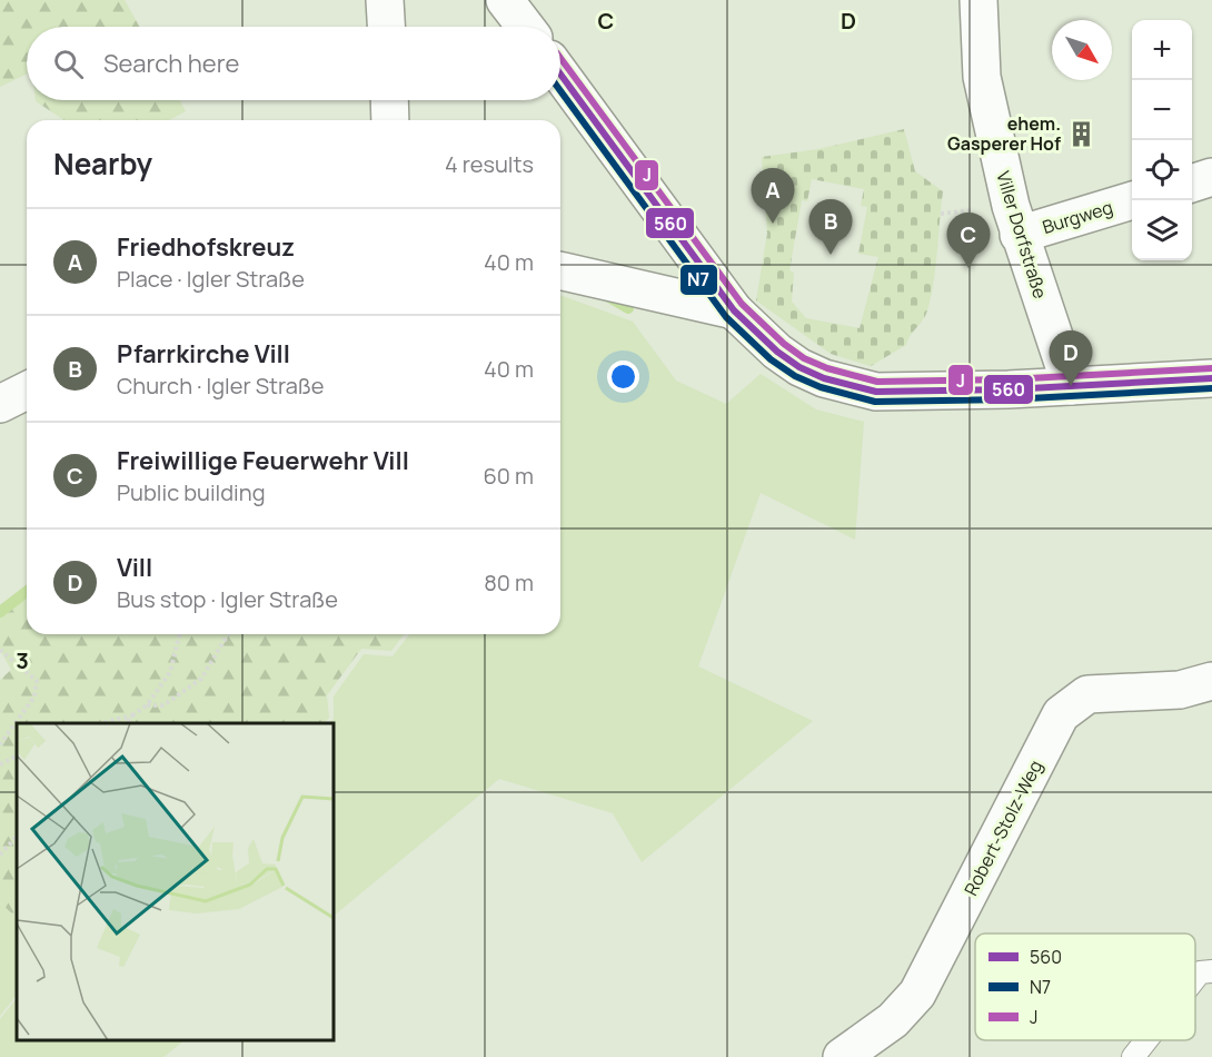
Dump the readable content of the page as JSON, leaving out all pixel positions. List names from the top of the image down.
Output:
{
  "streets": {
    "street": ["Burgweg", "Viller Dorfstraße", "Robert-Stolz-Weg"]
  },
  "crossings": [
    ["Burgweg", "Viller Dorfstraße"]
  ],
  "places": {
    "building": ["ehem. Gasperer Hof"]
  },
  "lines": ["transit line J", "transit line 560", "transit line N7"],
  "legend": ["560", "N7", "J"],
  "north": "bottom right",
  "page": {
    "map_buttons": ["+", "−"],
    "search": "Search here",
    "heading": ["Nearby", "4 results"],
    "pins": [
      "A",
      "B",
      "C",
      "D"
    ],
    "list": [
      {
        "mark": "A",
        "name": "Friedhofskreuz",
        "note": "Place · Igler Straße",
        "value": "40 m"
      },
      {
        "mark": "B",
        "name": "Pfarrkirche Vill",
        "note": "Church · Igler Straße",
        "value": "40 m"
      },
      {
        "mark": "C",
        "name": "Freiwillige Feuerwehr Vill",
        "note": "Public building",
        "value": "60 m"
      },
      {
        "mark": "D",
        "name": "Vill",
        "note": "Bus stop · Igler Straße",
        "value": "80 m"
      }
    ]
  },
  "grid": {
    "columns": ["C", "D"],
    "rows": ["3"]
  }
}
